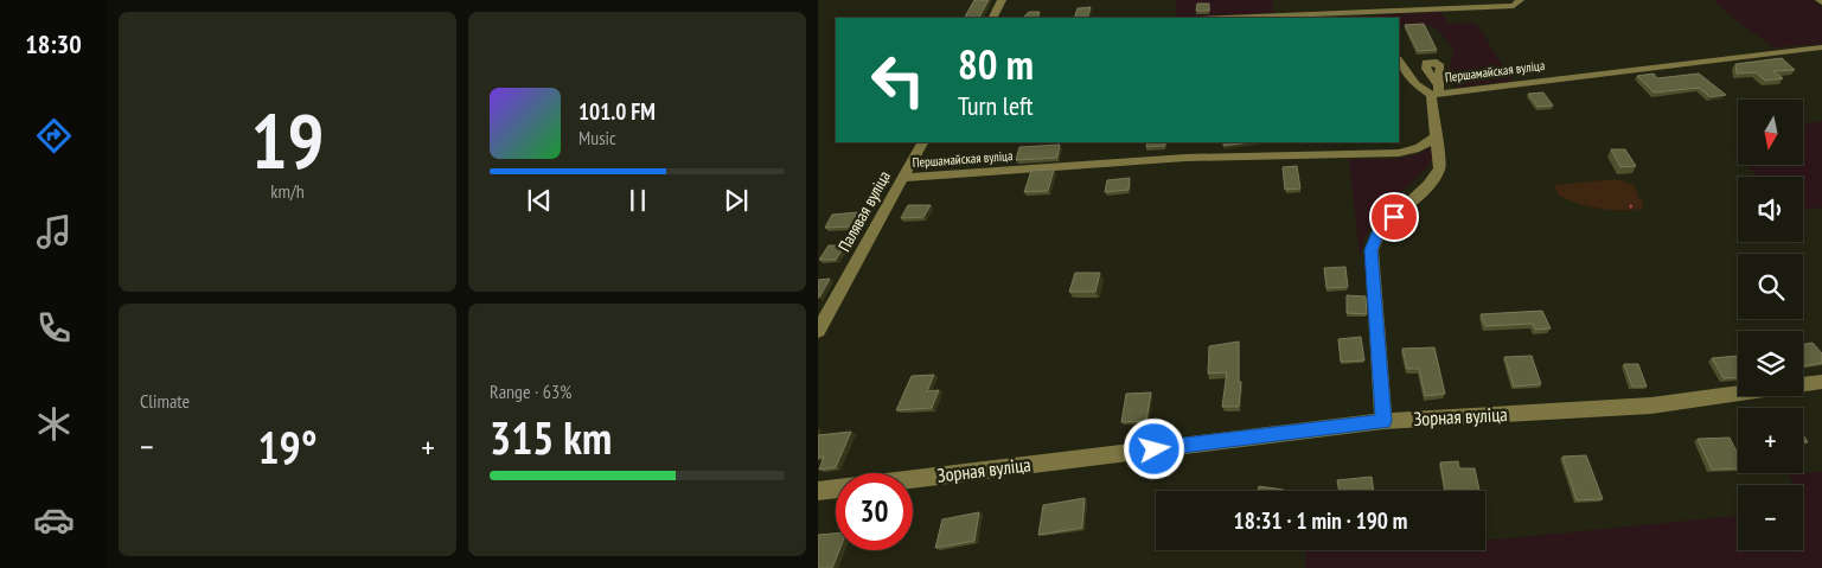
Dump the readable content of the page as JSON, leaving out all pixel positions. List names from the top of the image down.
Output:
{
  "streets": {
    "street": ["Першамайская вуліца", "Палявая вуліца", "Зорная вуліца"]
  },
  "crossings": [
    ["Першамайская вуліца", "Палявая вуліца"]
  ],
  "north": "bottom",
  "page": {
    "tabs": "18:30",
    "tile": [
      ["19", "km/h"],
      "Climate",
      ["Range · 63%", "315 km"]
    ],
    "turn": ["80 m", "Turn left"],
    "song": ["101.0 FM", "Music"],
    "map_buttons": ["+", "−"],
    "heat": ["−", "19°", "+"],
    "limit": "30",
    "trip": "18:31 · 1 min · 190 m"
  }
}
